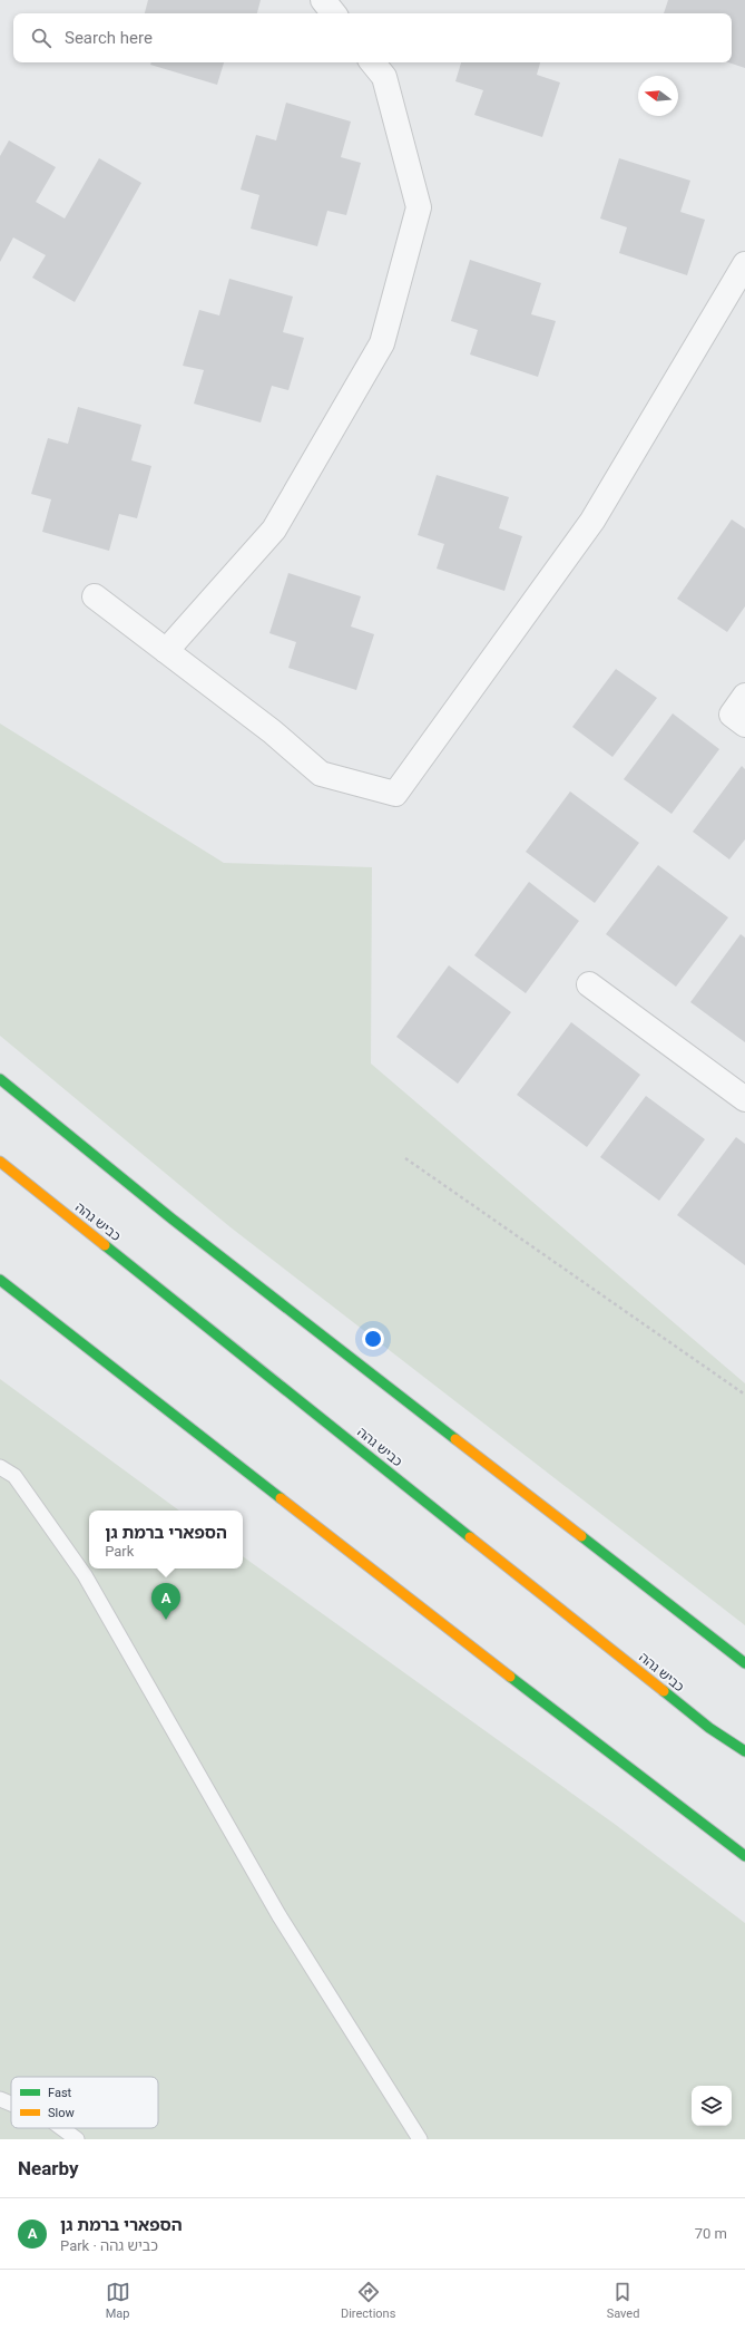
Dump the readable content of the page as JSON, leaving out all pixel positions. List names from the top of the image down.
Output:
{
  "streets": {
    "highway": ["כביש גהה"]
  },
  "legend": ["Fast", "Slow"],
  "north": "left",
  "page": {
    "search": "Search here",
    "popup": ["הספארי ברמת גן", "Park"],
    "pins": "A",
    "heading": "Nearby",
    "list": [
      {
        "mark": "A",
        "name": "הספארי ברמת גן",
        "note": "Park · כביש גהה",
        "value": "70 m"
      }
    ],
    "nav": ["Map", "Directions", "Saved"]
  }
}
